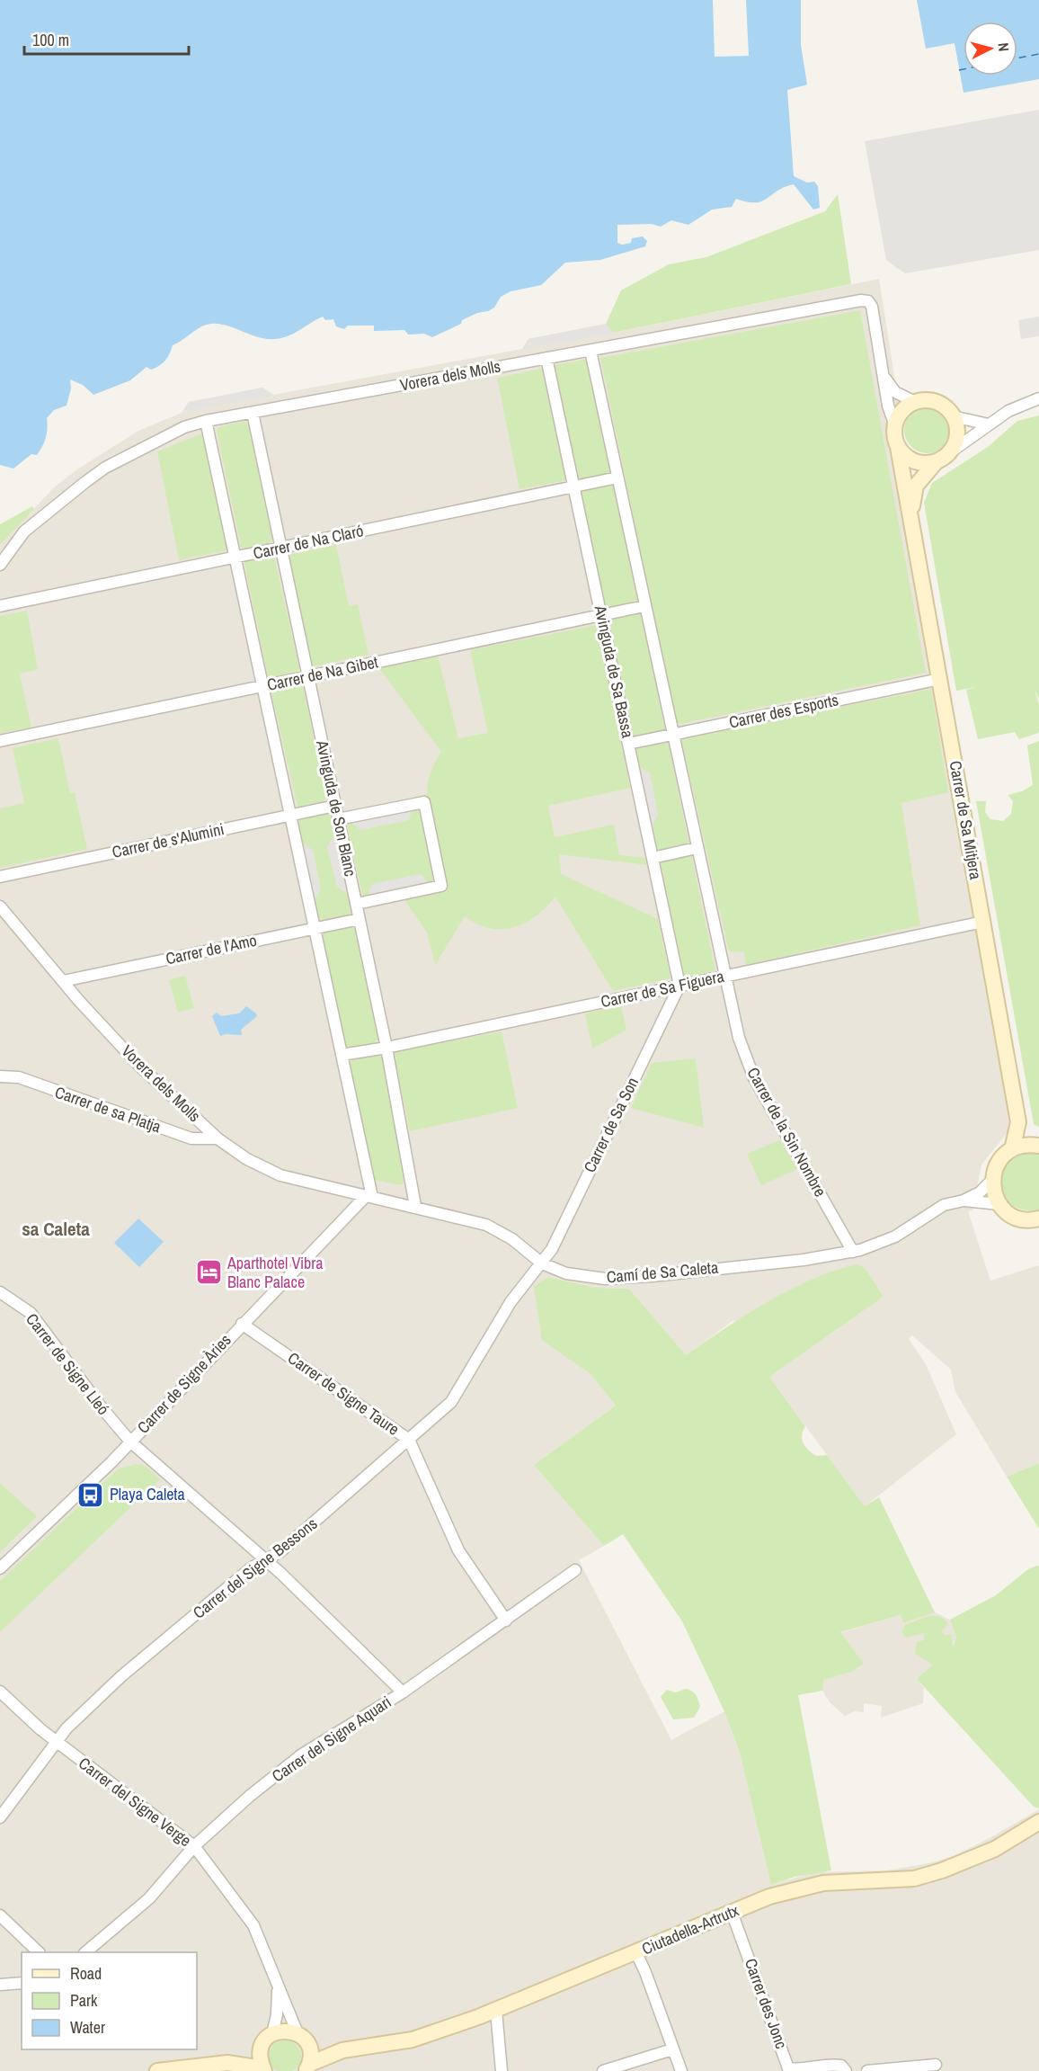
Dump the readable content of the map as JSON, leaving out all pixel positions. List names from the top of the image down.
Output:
{
  "streets": {
    "street": [
      "Vorera dels Molls",
      "Carrer de Na Claró",
      "Avinguda de Sa Bassa",
      "Carrer de Na Gibet",
      "Carrer des Esports",
      "Avinguda de Son Blanc",
      "Carrer de Sa Mitjera",
      "Carrer de s'Alumini",
      "Carrer de l'Amo",
      "Carrer de Sa Figuera",
      "Carrer de sa Platja",
      "Carrer de Sa Son",
      "Carrer de la Sin Nombre",
      "Camí de Sa Caleta",
      "Carrer de Signe Lleó",
      "Carrer de Signe Àries",
      "Carrer de Signe Taure",
      "Carrer del Signe Bessons",
      "Carrer del Signe Aquari",
      "Carrer del Signe Verge",
      "Ciutadella-Artrutx",
      "Carrer des Jonc"
    ]
  },
  "crossings": [
    ["Vorera dels Molls", "Avinguda de Sa Bassa"],
    ["Vorera dels Molls", "Avinguda de Son Blanc"],
    ["Vorera dels Molls", "Carrer de Sa Mitjera"],
    ["Vorera dels Molls", "Carrer de l'Amo"],
    ["Vorera dels Molls", "Carrer de sa Platja"],
    ["Vorera dels Molls", "Camí de Sa Caleta"],
    ["Vorera dels Molls", "Carrer de Signe Àries"],
    ["Carrer de Na Claró", "Avinguda de Sa Bassa"],
    ["Carrer de Na Claró", "Avinguda de Son Blanc"],
    ["Avinguda de Sa Bassa", "Carrer de Na Gibet"],
    ["Avinguda de Sa Bassa", "Carrer des Esports"],
    ["Avinguda de Sa Bassa", "Carrer de Sa Figuera"],
    ["Avinguda de Sa Bassa", "Carrer de Sa Son"],
    ["Carrer de Na Gibet", "Avinguda de Son Blanc"],
    ["Carrer des Esports", "Carrer de Sa Mitjera"],
    ["Avinguda de Son Blanc", "Carrer de s'Alumini"],
    ["Avinguda de Son Blanc", "Carrer de l'Amo"],
    ["Avinguda de Son Blanc", "Carrer de Sa Figuera"],
    ["Avinguda de Son Blanc", "Camí de Sa Caleta"],
    ["Carrer de Sa Mitjera", "Carrer de Sa Figuera"],
    ["Carrer de Sa Figuera", "Carrer de Sa Son"],
    ["Carrer de Sa Figuera", "Carrer de la Sin Nombre"],
    ["Carrer de Sa Son", "Camí de Sa Caleta"],
    ["Carrer de Sa Son", "Carrer del Signe Bessons"],
    ["Carrer de la Sin Nombre", "Camí de Sa Caleta"],
    ["Camí de Sa Caleta", "Carrer de Signe Àries"],
    ["Camí de Sa Caleta", "Carrer del Signe Bessons"],
    ["Carrer de Signe Lleó", "Carrer de Signe Àries"],
    ["Carrer de Signe Lleó", "Carrer del Signe Bessons"],
    ["Carrer de Signe Lleó", "Carrer del Signe Aquari"],
    ["Carrer de Signe Àries", "Carrer de Signe Taure"],
    ["Carrer de Signe Taure", "Carrer del Signe Bessons"],
    ["Carrer de Signe Taure", "Carrer del Signe Aquari"],
    ["Carrer del Signe Bessons", "Carrer del Signe Verge"],
    ["Carrer del Signe Aquari", "Carrer del Signe Verge"],
    ["Ciutadella-Artrutx", "Carrer des Jonc"]
  ],
  "districts": ["sa Caleta"],
  "places": {
    "hotel": ["Aparthotel Vibra Blanc Palace"],
    "bus stop": ["Playa Caleta"]
  },
  "legend": ["Road", "Park", "Water"],
  "scale_bar": "100 m",
  "north": "right"
}
